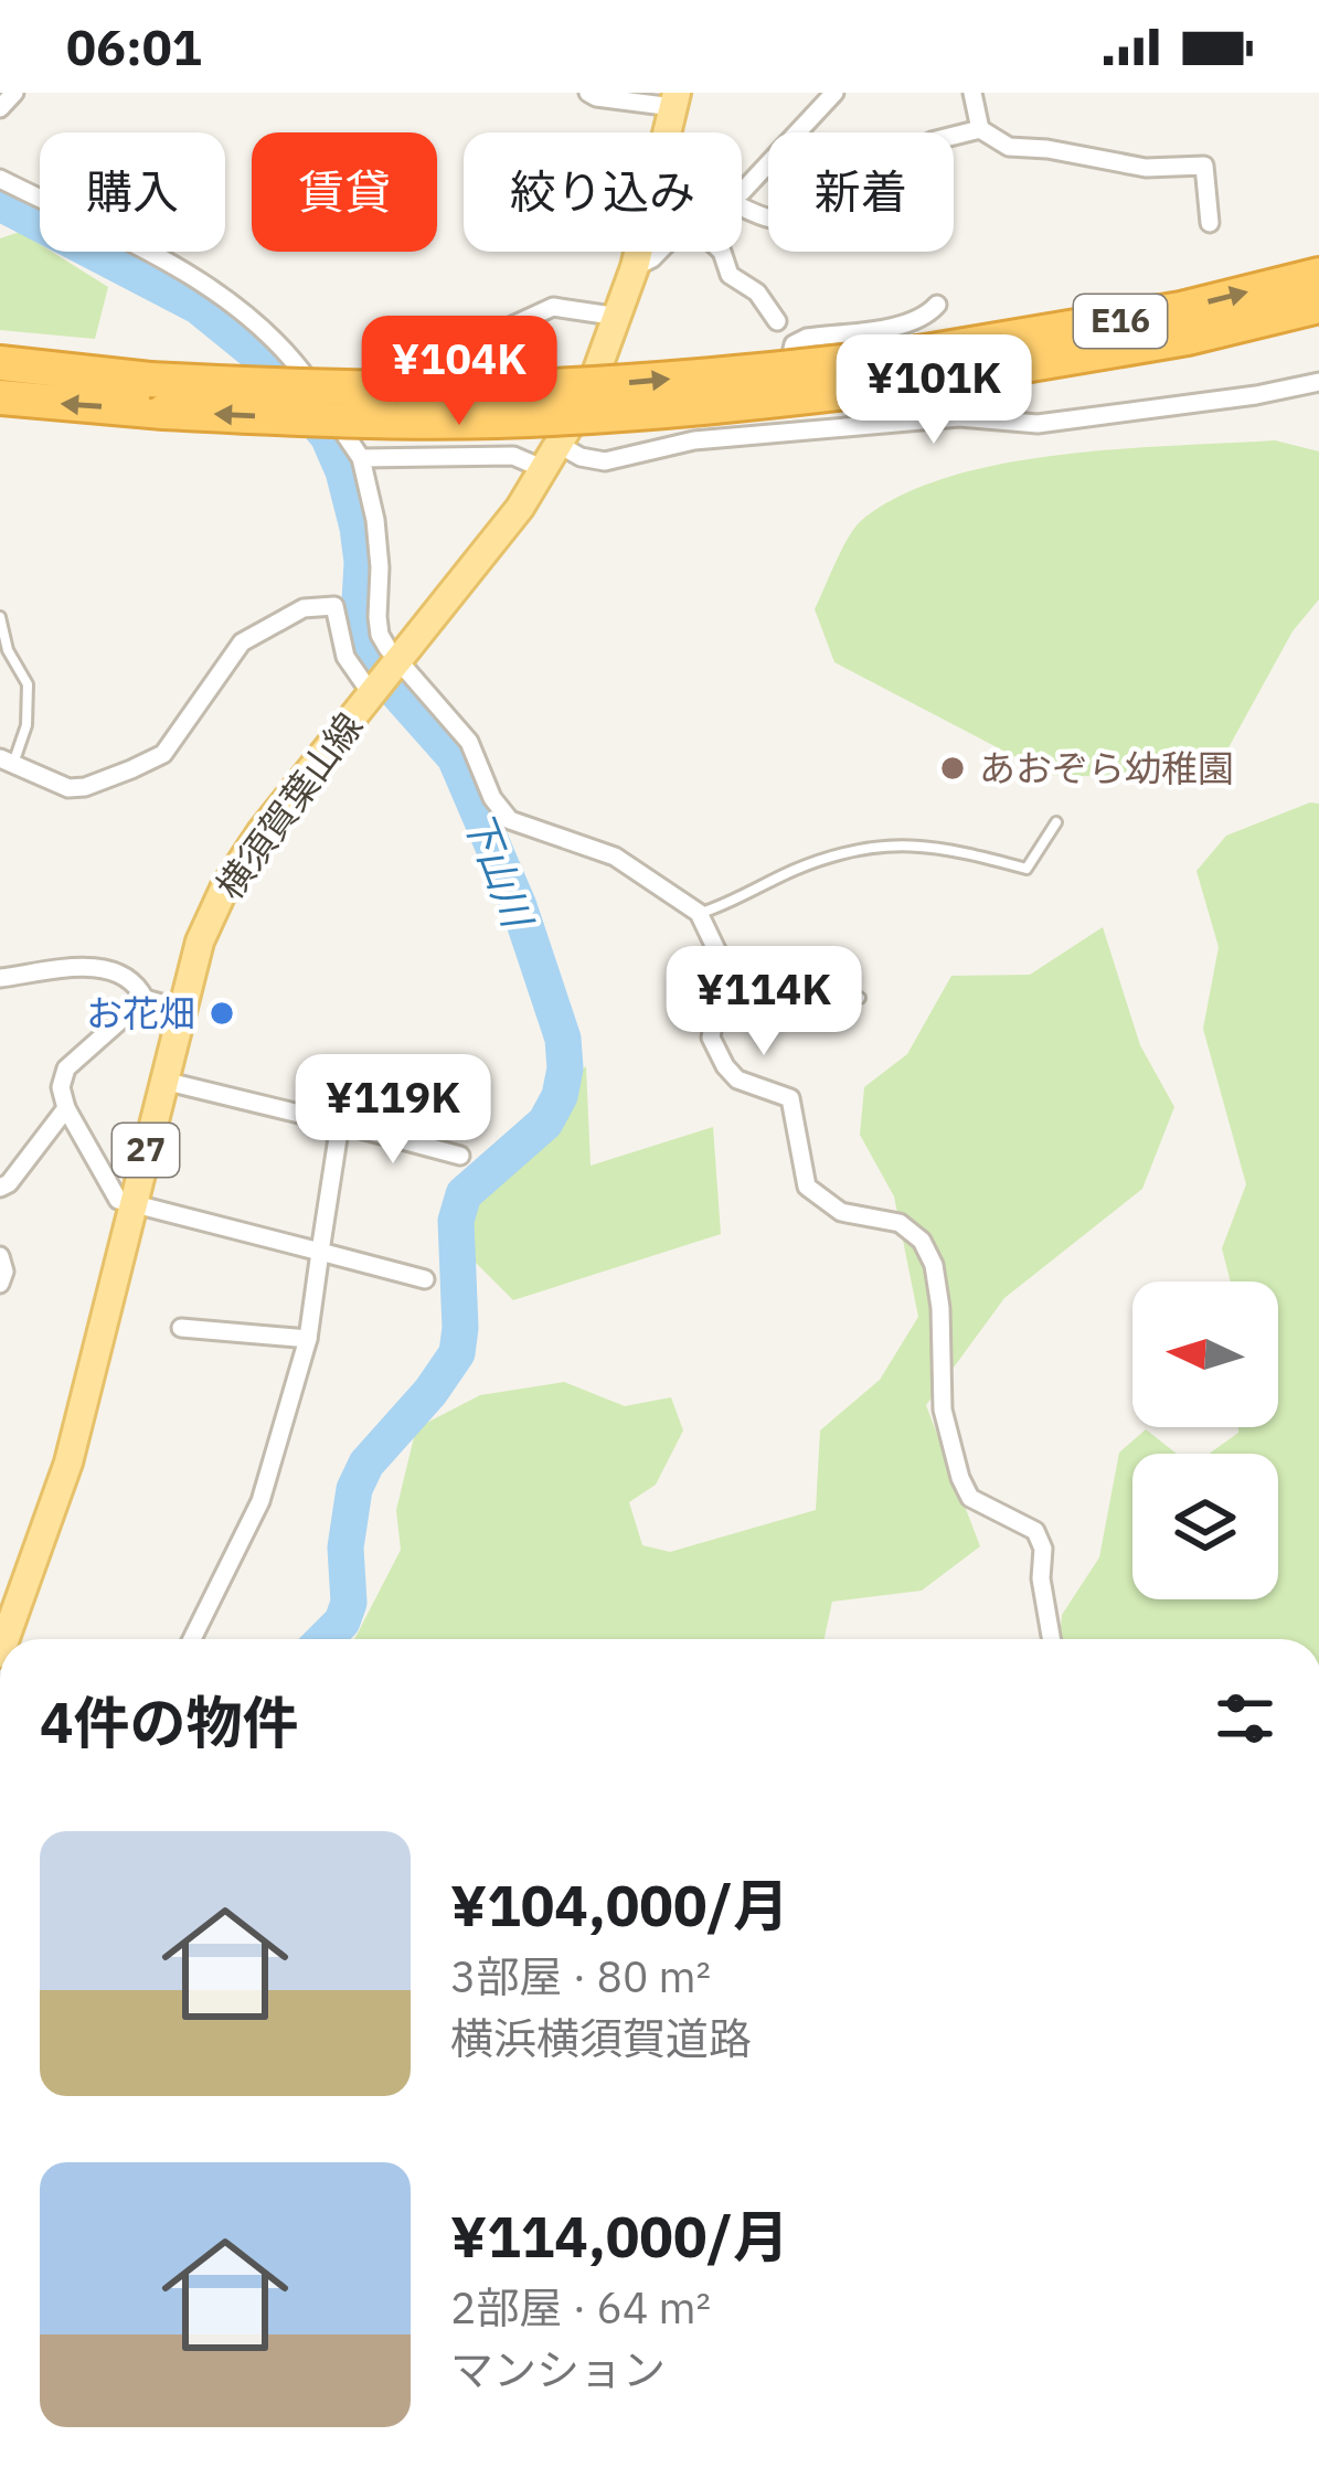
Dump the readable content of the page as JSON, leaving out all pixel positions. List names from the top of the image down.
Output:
{
  "streets": {
    "highway": ["E16"],
    "main road": ["横須賀葉山線", "27"]
  },
  "water": ["下山川"],
  "places": ["あおぞら幼稚園", "お花畑"],
  "north": "left",
  "page": {
    "status": "06:01",
    "chip": [
      "購入",
      "賃貸",
      "絞り込み",
      "新着"
    ],
    "price": [
      "¥104K",
      "¥101K",
      "¥114K",
      "¥119K"
    ],
    "heading": "4件の物件",
    "list": [
      {
        "name": "¥104,000/月",
        "note": "3部屋 · 80 m² · 横浜横須賀道路"
      },
      {
        "name": "¥114,000/月",
        "note": "2部屋 · 64 m² · マンション"
      }
    ]
  }
}
